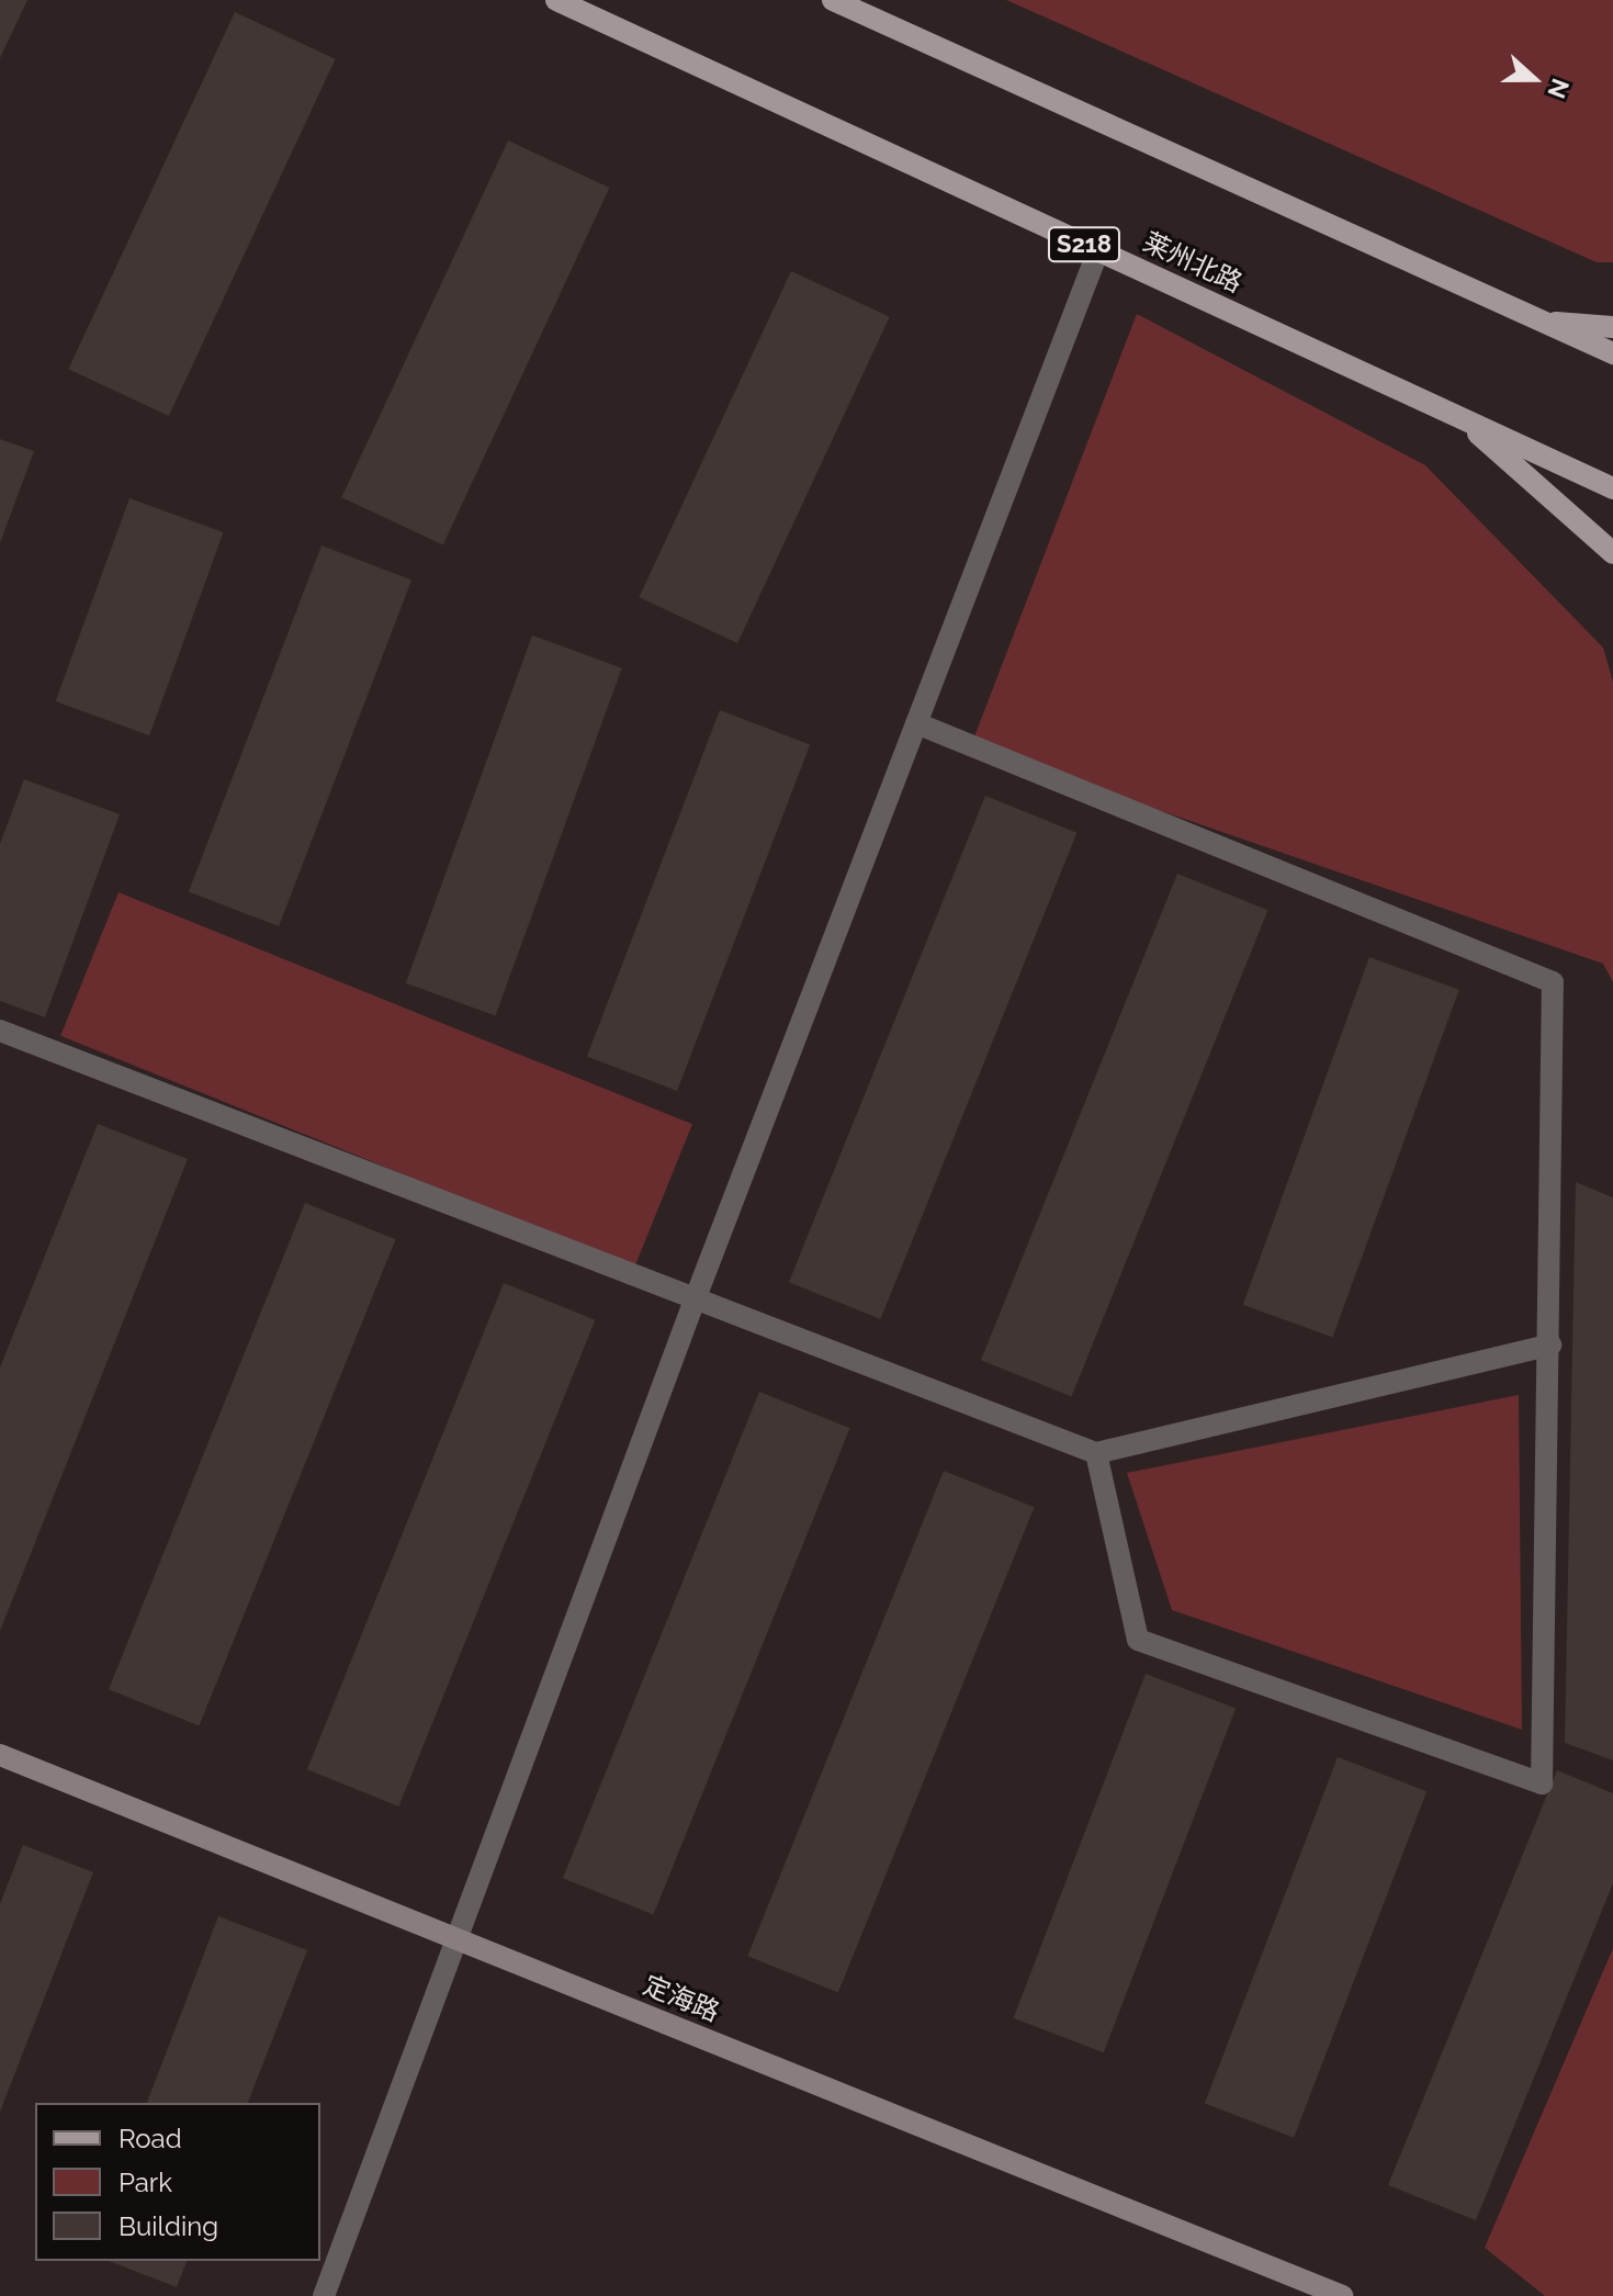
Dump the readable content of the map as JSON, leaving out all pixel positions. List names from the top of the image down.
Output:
{
  "streets": {
    "main road": ["S218", "莱州北路"],
    "street": ["定海路"]
  },
  "legend": ["Road", "Park", "Building"],
  "north": "right"
}
